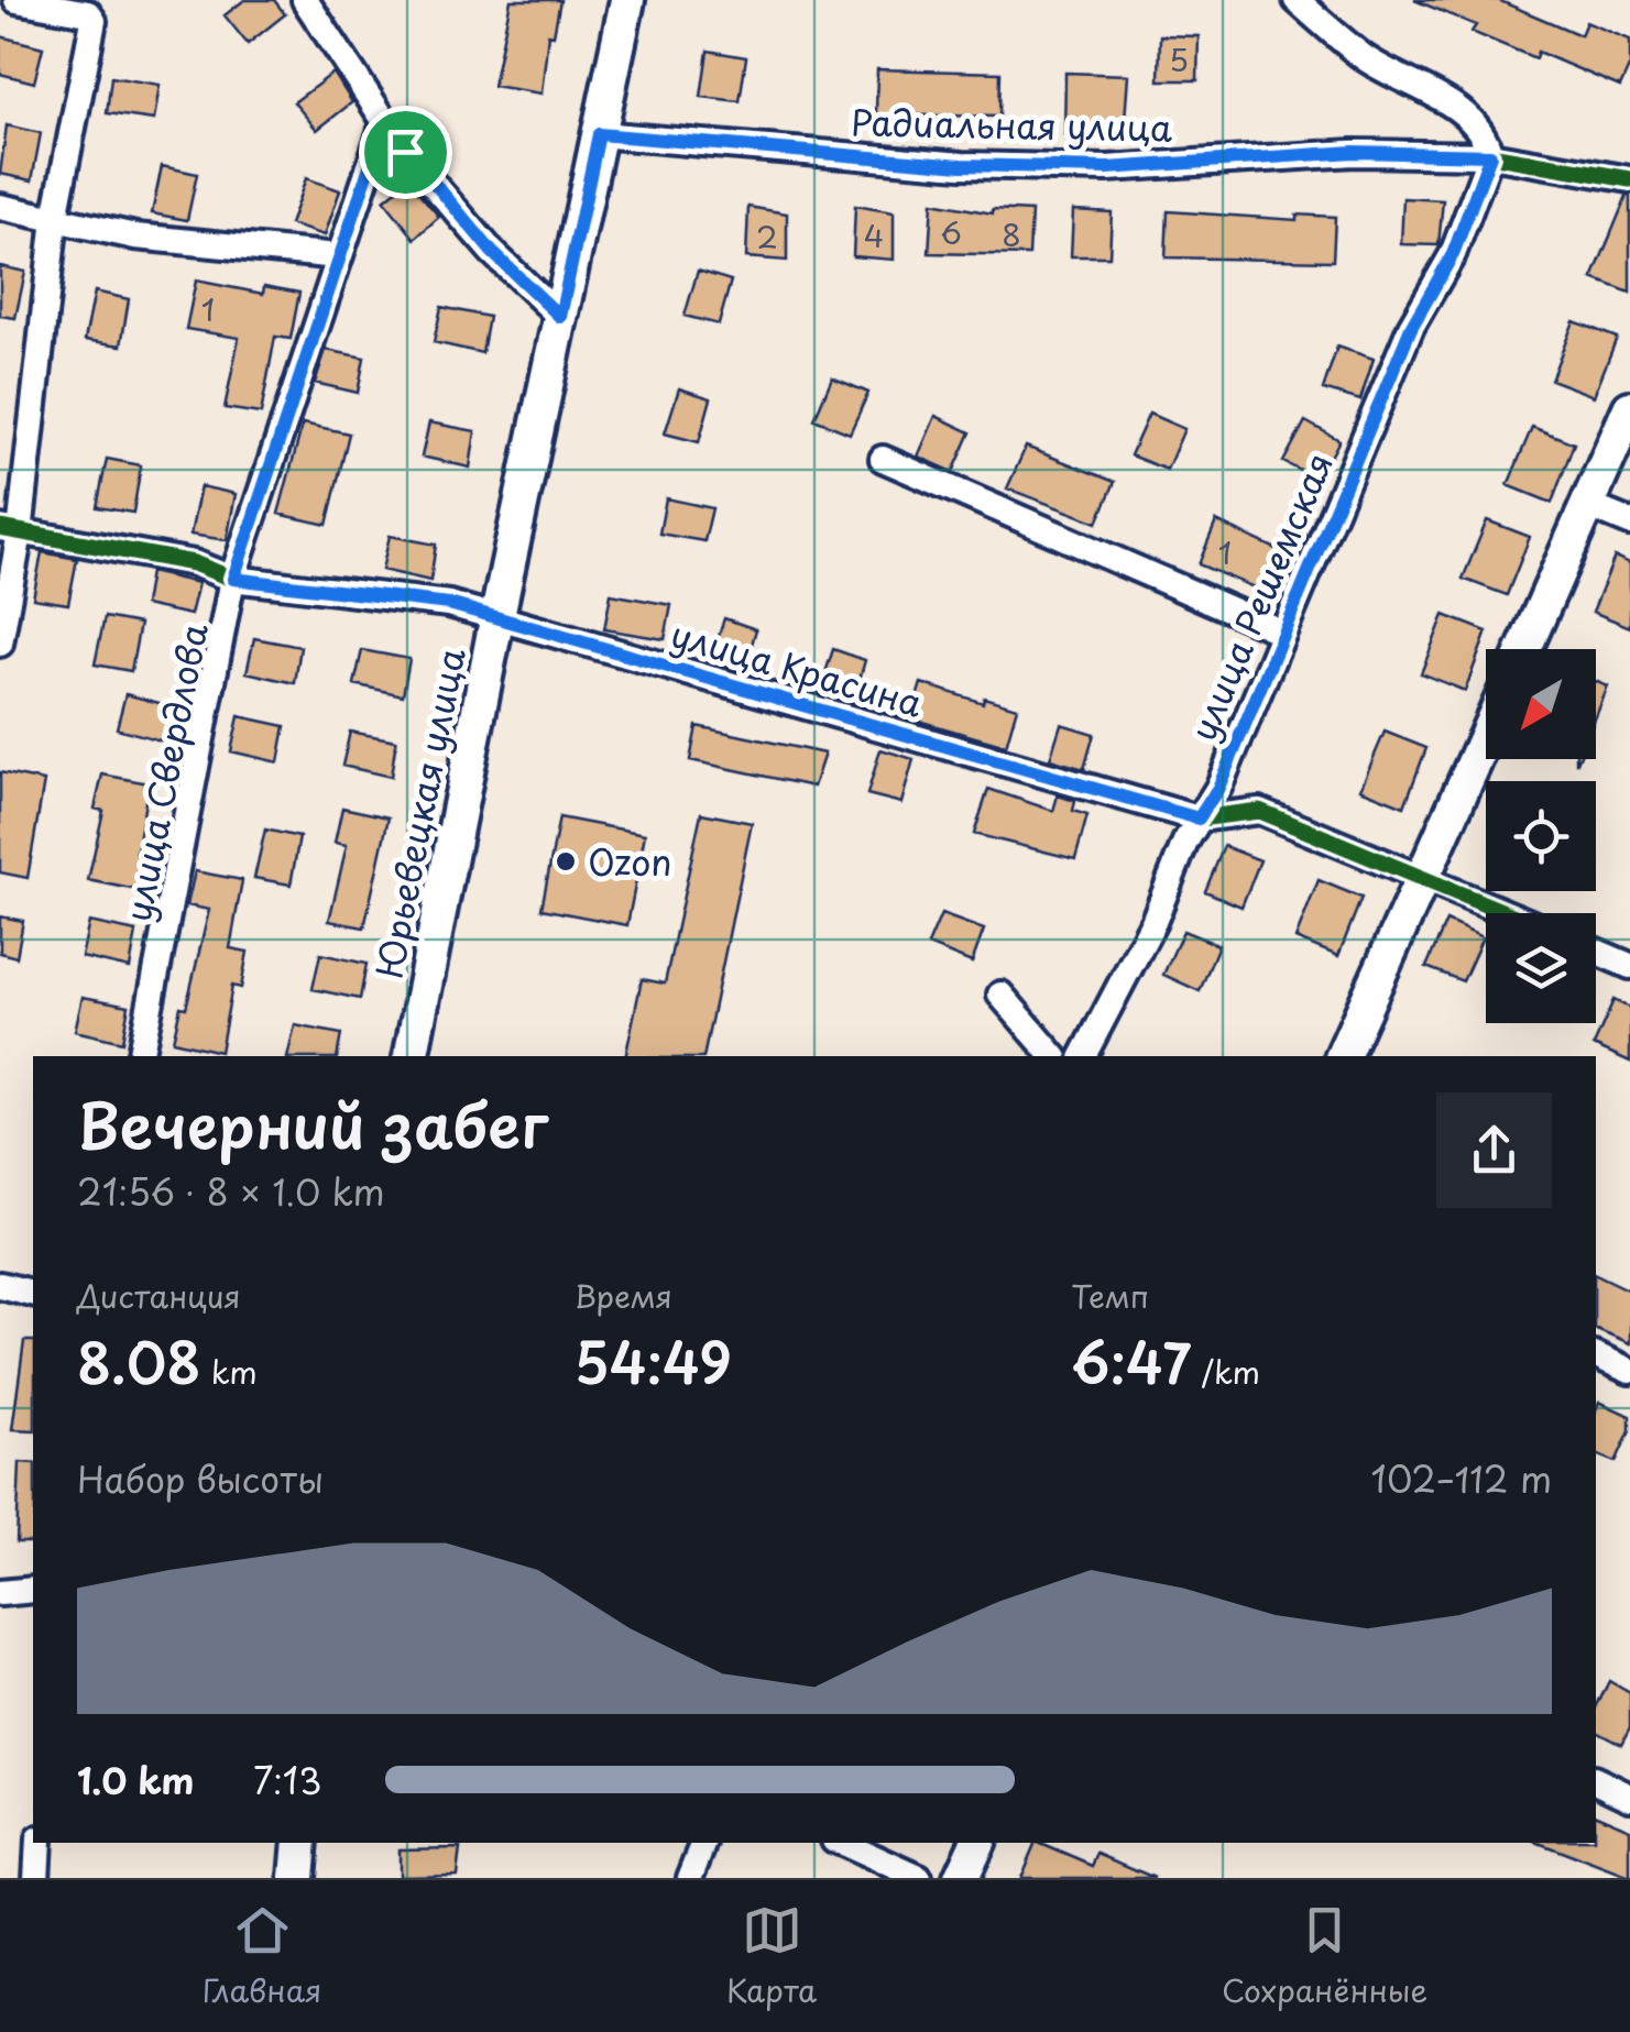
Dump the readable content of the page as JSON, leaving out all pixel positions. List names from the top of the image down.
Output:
{
  "streets": {
    "main road": ["Юрьевецкая улица"],
    "street": [
      "Радиальная улица",
      "улица Решемская",
      "улица Красина",
      "улица Свердлова"
    ]
  },
  "crossings": [
    ["Радиальная улица", "улица Решемская"],
    ["Радиальная улица", "Юрьевецкая улица"],
    ["улица Решемская", "улица Красина"],
    ["улица Красина", "улица Свердлова"],
    ["улица Красина", "Юрьевецкая улица"]
  ],
  "places": ["Ozon"],
  "house_numbers": [
    "5",
    "6",
    "8",
    "4",
    "2",
    "1",
    "1"
  ],
  "north": "bottom left",
  "page": {
    "heading": ["Вечерний забег", "21:56 · 8 × 1.0 km"],
    "stats": [
      ["Дистанция", "8.08 km"],
      ["Время", "54:49"],
      ["Темп", "6:47 /km"]
    ],
    "chart": ["Набор высоты", "102–112 m"],
    "list": [
      {
        "name": "1.0 km",
        "note": "7:13"
      }
    ],
    "tabs": ["Главная", "Карта", "Сохранённые"]
  }
}
